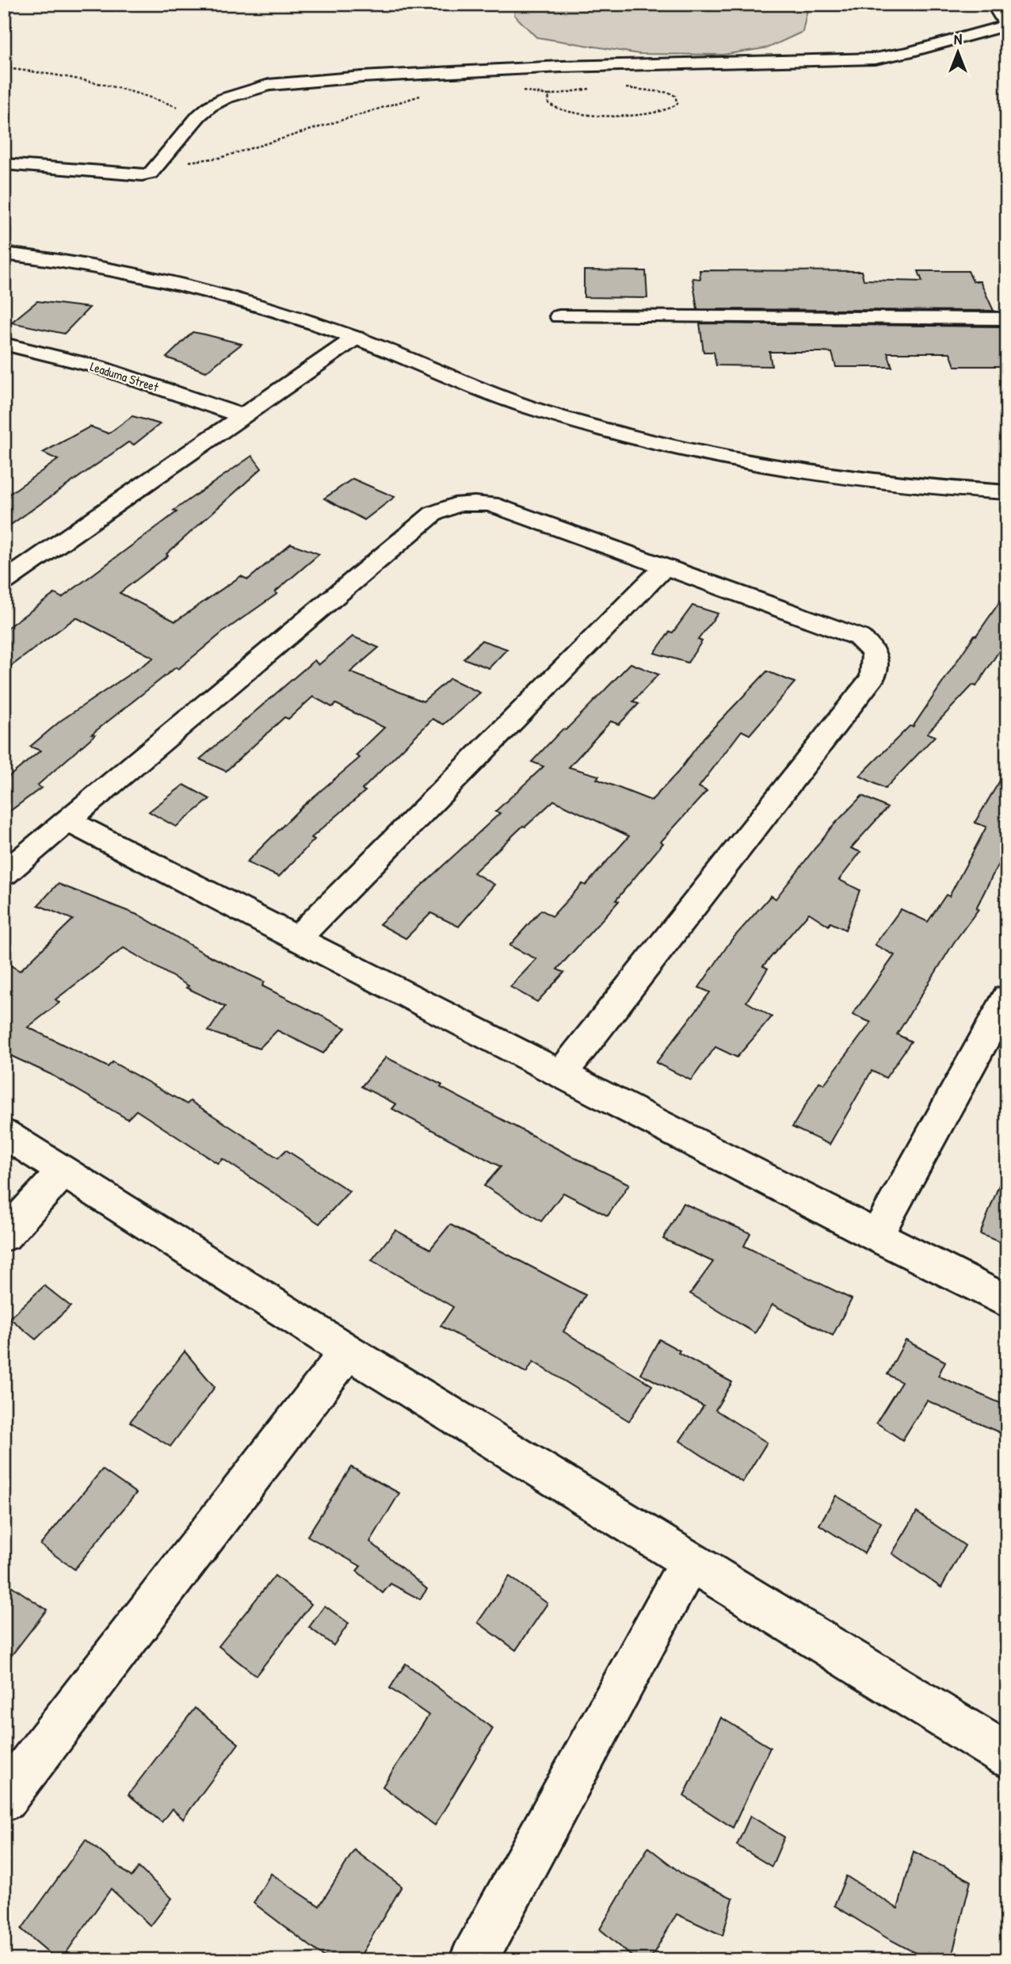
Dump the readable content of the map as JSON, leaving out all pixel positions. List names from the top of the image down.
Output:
{
  "streets": {
    "street": ["Leaduma Street"]
  },
  "north": "top"
}
